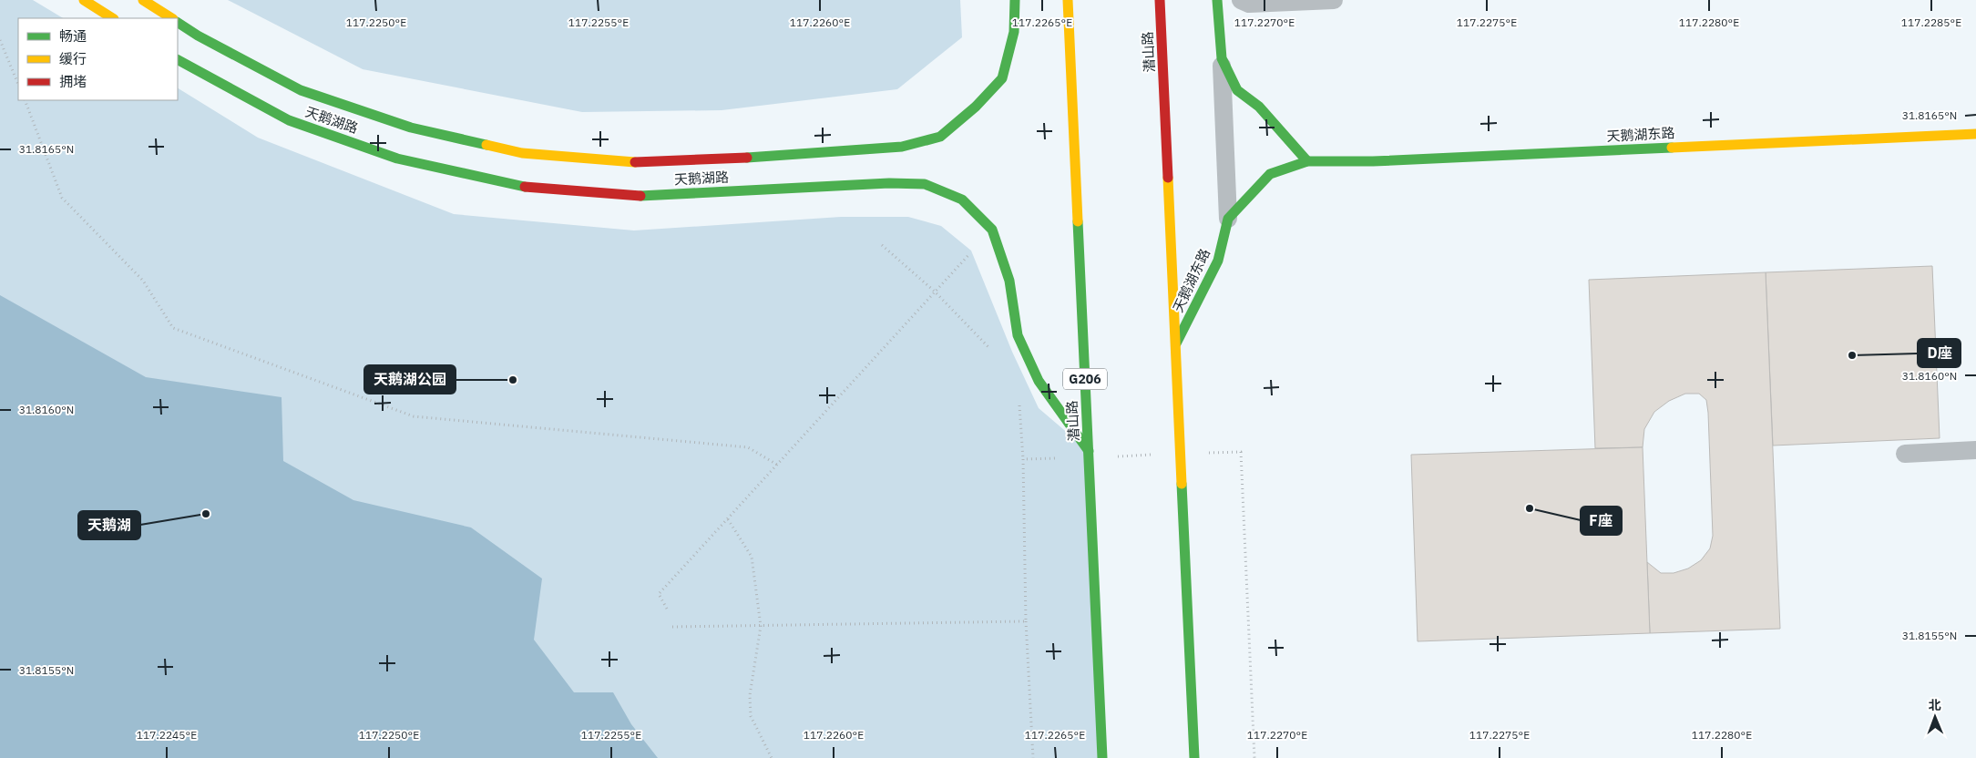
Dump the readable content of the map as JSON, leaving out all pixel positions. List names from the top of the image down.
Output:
{
  "streets": {
    "street": [
      "潜山路",
      "天鹅湖路",
      "天鹅湖东路",
      "G206"
    ]
  },
  "crossings": [
    ["潜山路", "天鹅湖路"],
    ["潜山路", "天鹅湖东路"]
  ],
  "places": [
    "D座",
    "天鹅湖公园",
    "F座",
    "天鹅湖"
  ],
  "legend": ["畅通", "缓行", "拥堵"],
  "north": "top",
  "coordinates": [
    "117.2250°E",
    "117.2255°E",
    "117.2260°E",
    "117.2265°E",
    "117.2270°E",
    "117.2275°E",
    "117.2280°E",
    "117.2285°E",
    "31.8165°N",
    "31.8160°N",
    "31.8155°N",
    "117.2245°E"
  ]
}
